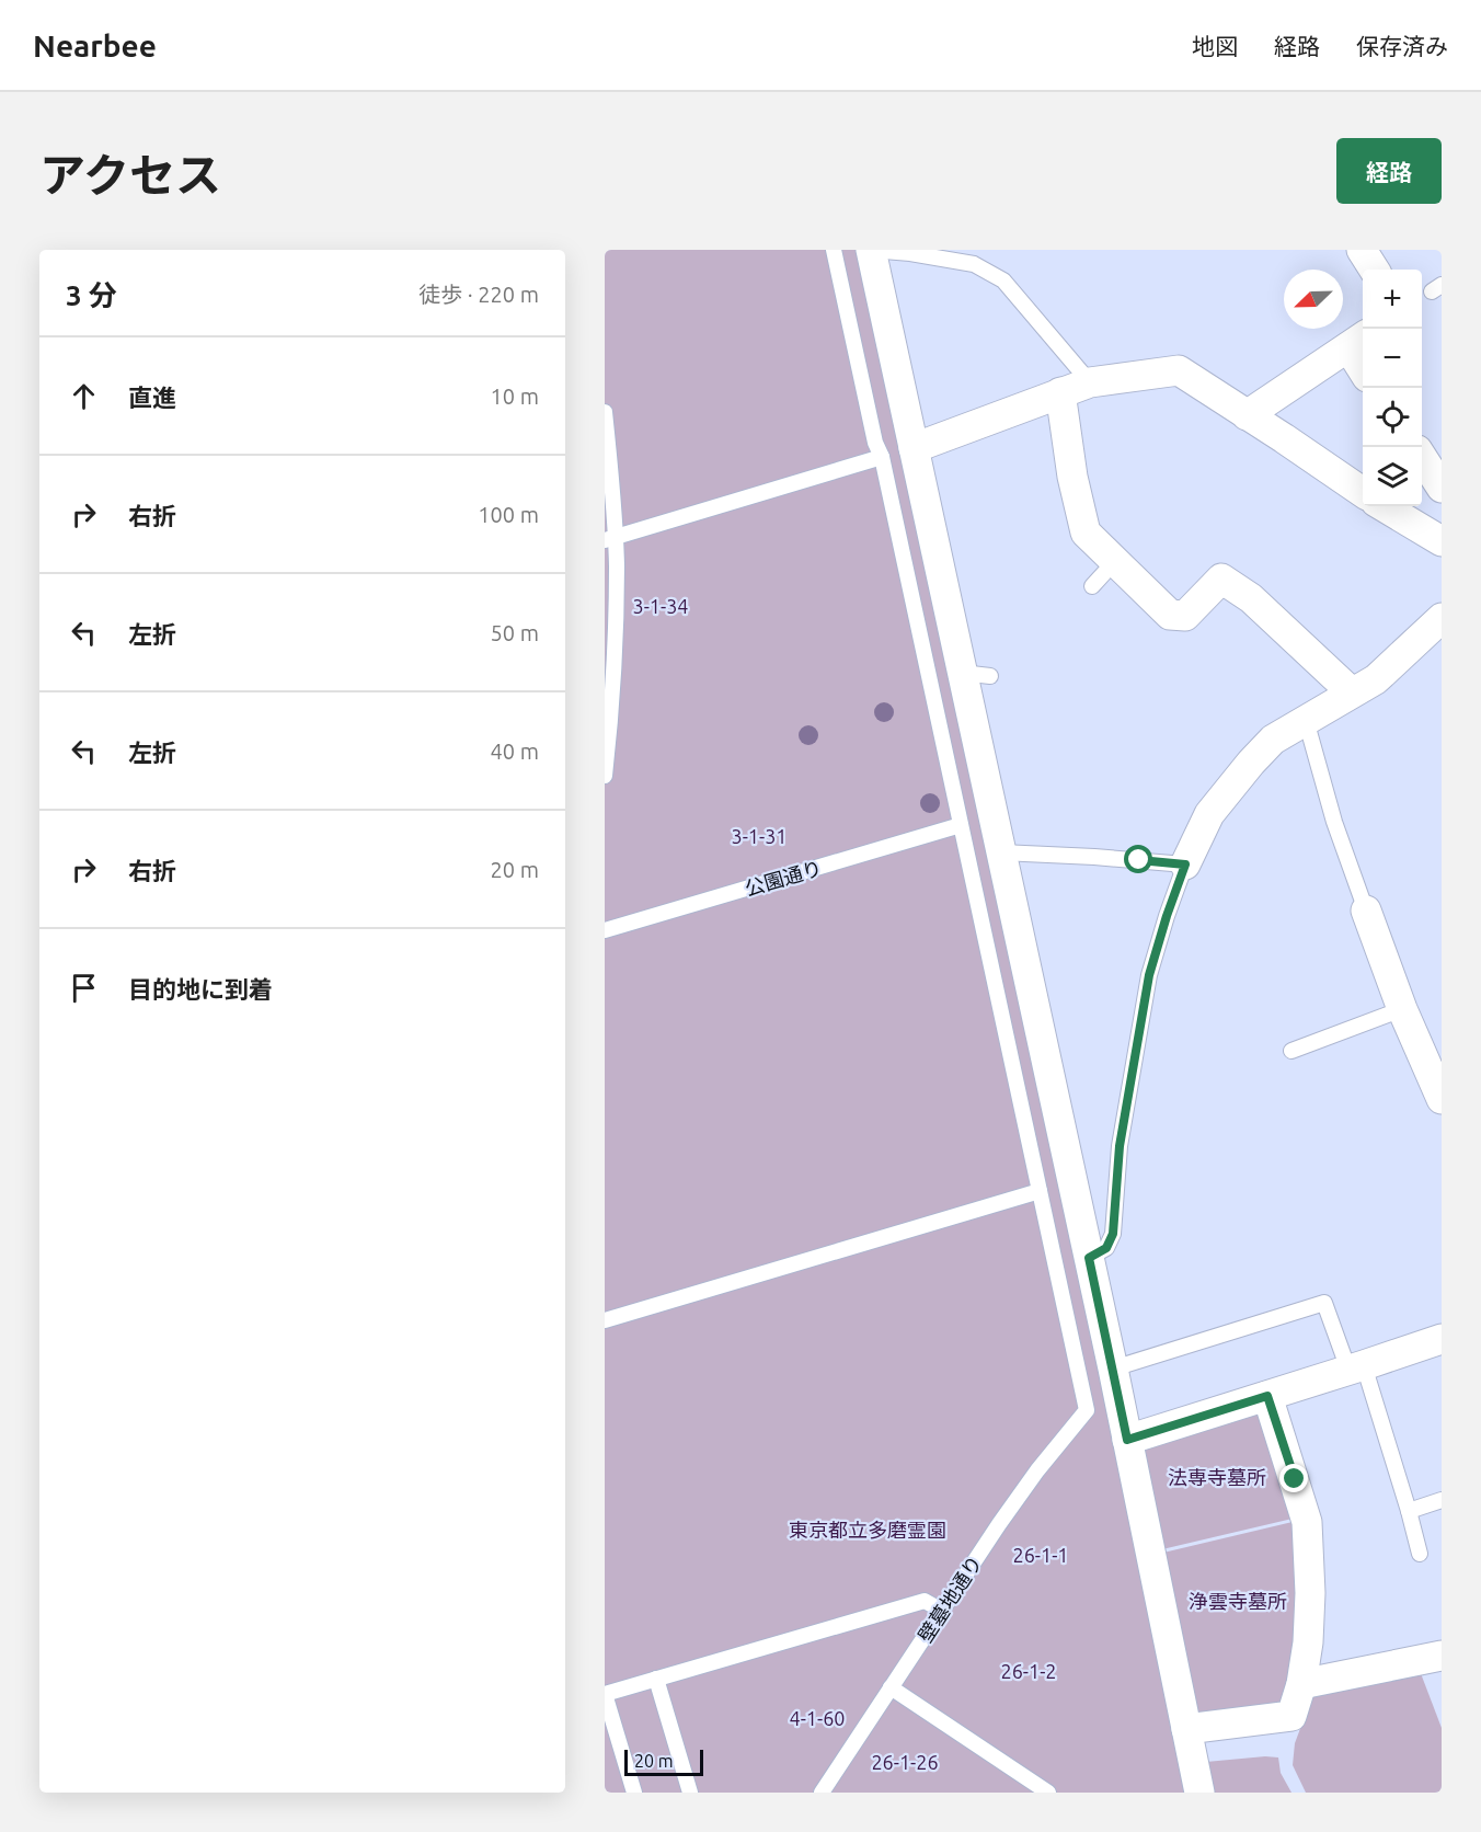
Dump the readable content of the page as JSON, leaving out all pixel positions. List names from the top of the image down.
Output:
{
  "streets": {
    "lane": ["公園通り", "壁墓地通り"]
  },
  "parks": [
    "3-1-34",
    "3-1-31",
    "法専寺墓所",
    "東京都立多磨霊園",
    "26-1-1",
    "浄雲寺墓所",
    "26-1-2",
    "4-1-60",
    "26-1-26"
  ],
  "scale_bar": "20 m",
  "north": "bottom left",
  "page": {
    "header": "Nearbee",
    "nav": ["地図", "経路", "保存済み"],
    "title": "アクセス",
    "buttons": "経路",
    "heading": ["3 分", "徒歩 · 220 m"],
    "map_buttons": ["+", "−"],
    "list": [
      ["直進", "10 m"],
      ["右折", "100 m"],
      ["左折", "50 m"],
      ["左折", "40 m"],
      ["右折", "20 m"],
      "目的地に到着"
    ],
    "scale": "20 m"
  }
}
